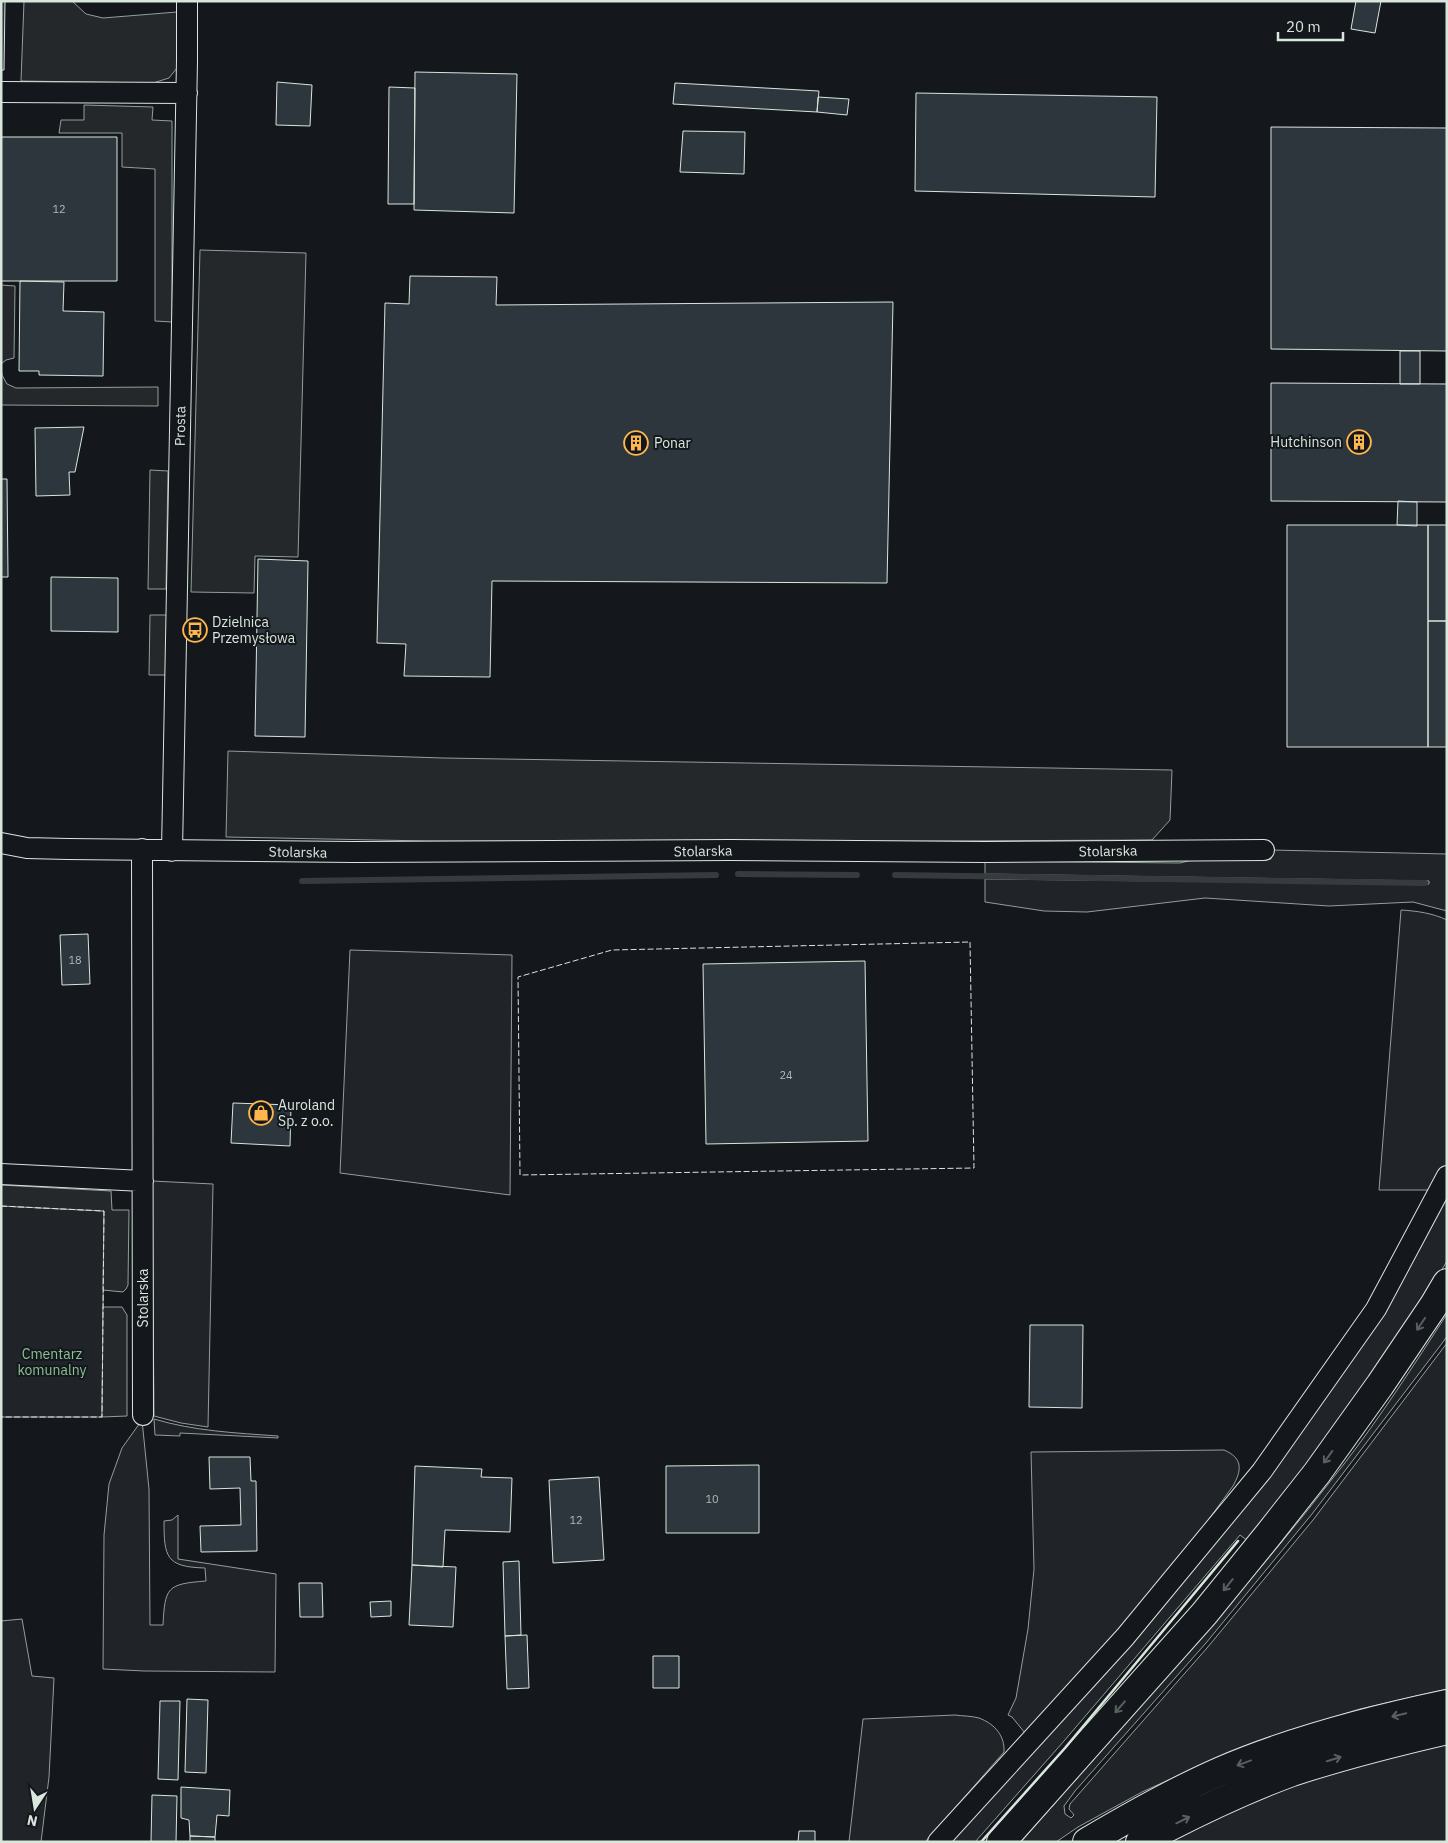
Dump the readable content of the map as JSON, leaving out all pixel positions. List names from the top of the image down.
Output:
{
  "streets": {
    "street": ["Prosta", "Stolarska"]
  },
  "crossings": [
    ["Prosta", "Stolarska"]
  ],
  "parks": ["Cmentarz komunalny"],
  "places": {
    "building": ["Hutchinson", "Ponar"],
    "bus stop": ["Dzielnica Przemysłowa"],
    "shop": ["Auroland Sp. z o.o."]
  },
  "house_numbers": [
    "12",
    "18",
    "24",
    "10",
    "12"
  ],
  "scale_bar": "20 m",
  "north": "bottom"
}
